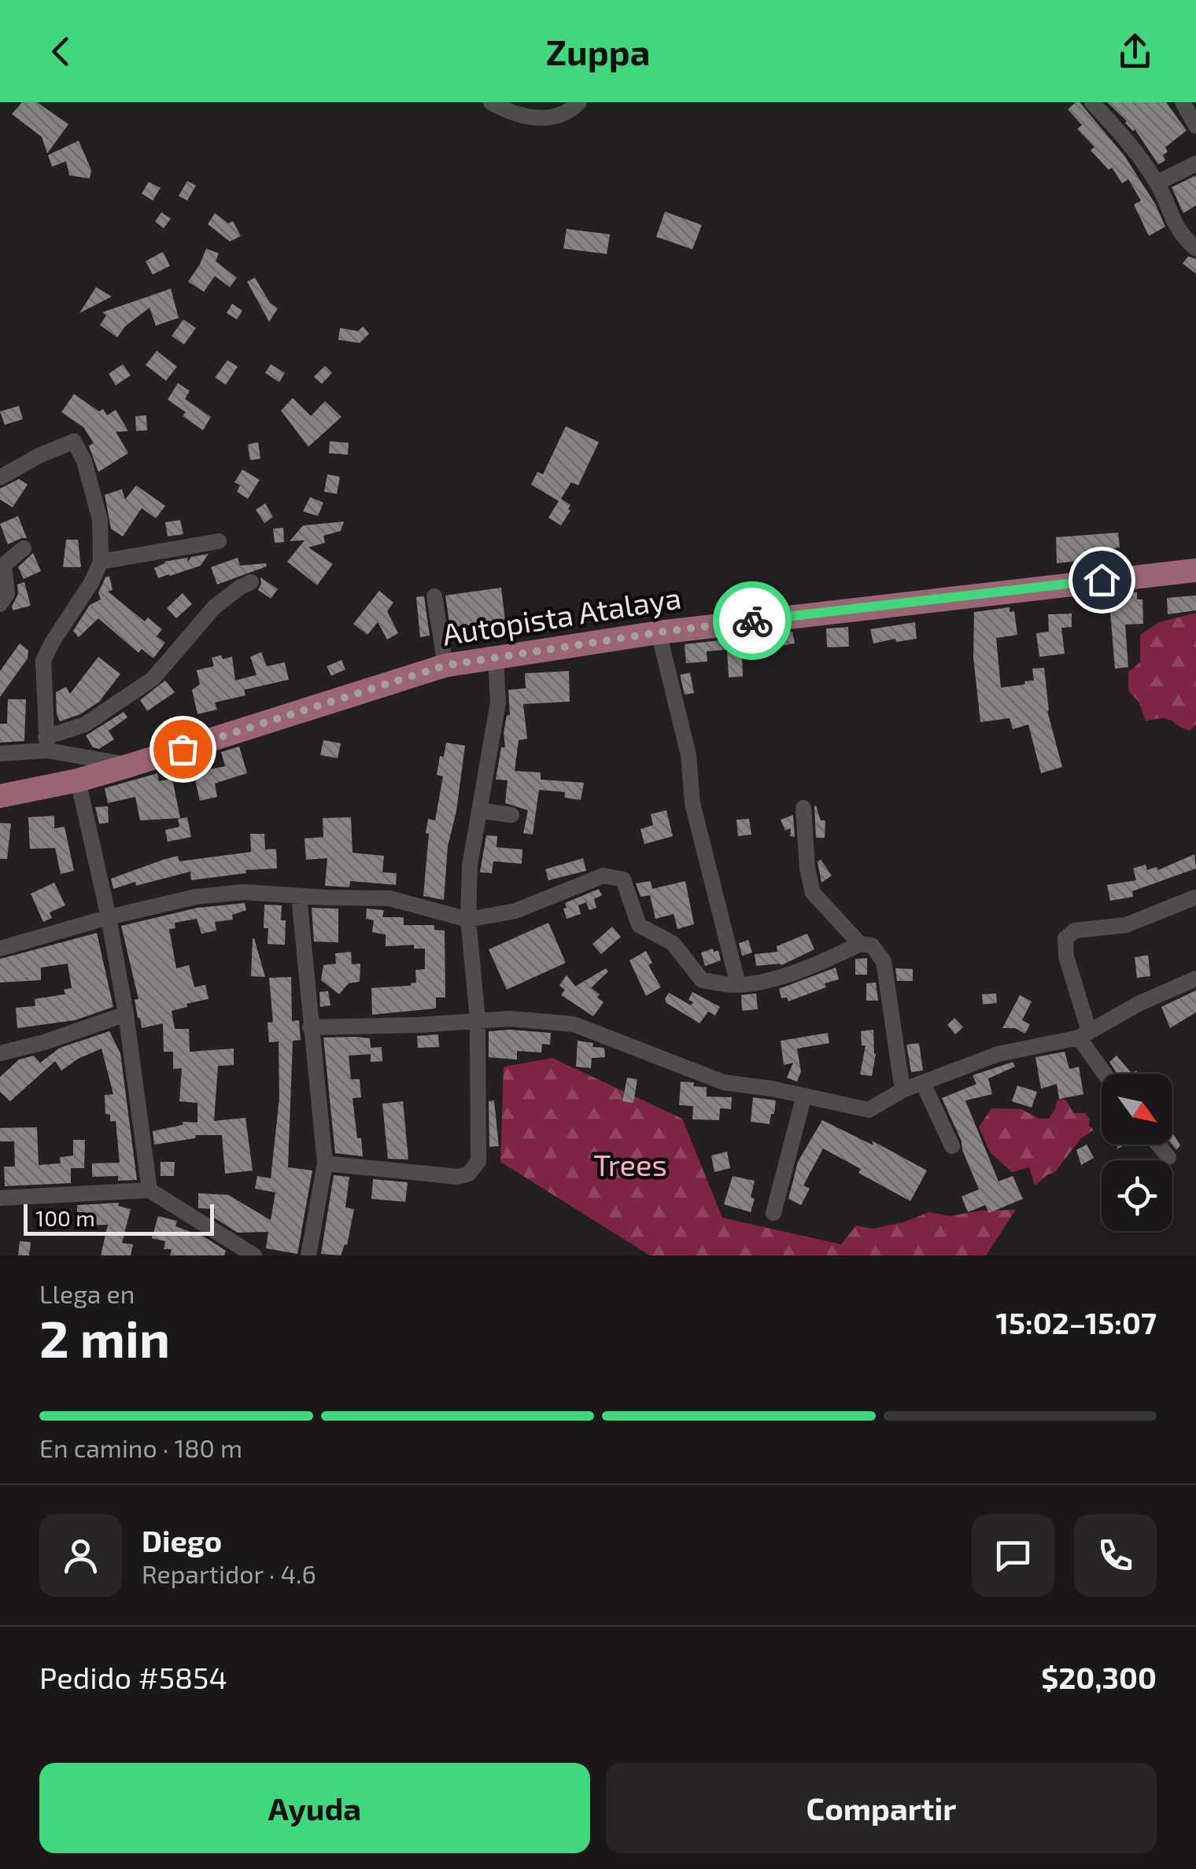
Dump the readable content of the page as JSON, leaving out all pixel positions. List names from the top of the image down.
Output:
{
  "streets": {
    "main road": ["Autopista Atalaya"]
  },
  "parks": ["Trees"],
  "scale_bar": "100 m",
  "north": "bottom right",
  "page": {
    "header": "Zuppa",
    "scale": "100 m",
    "heading": ["2 min", "Llega en", "15:02–15:07"],
    "panel": [
      "Diego",
      "Repartidor · 4.6",
      "Pedido #5854",
      "$20,300"
    ],
    "bar": "En camino · 180 m",
    "buttons": ["Ayuda", "Compartir"]
  }
}
